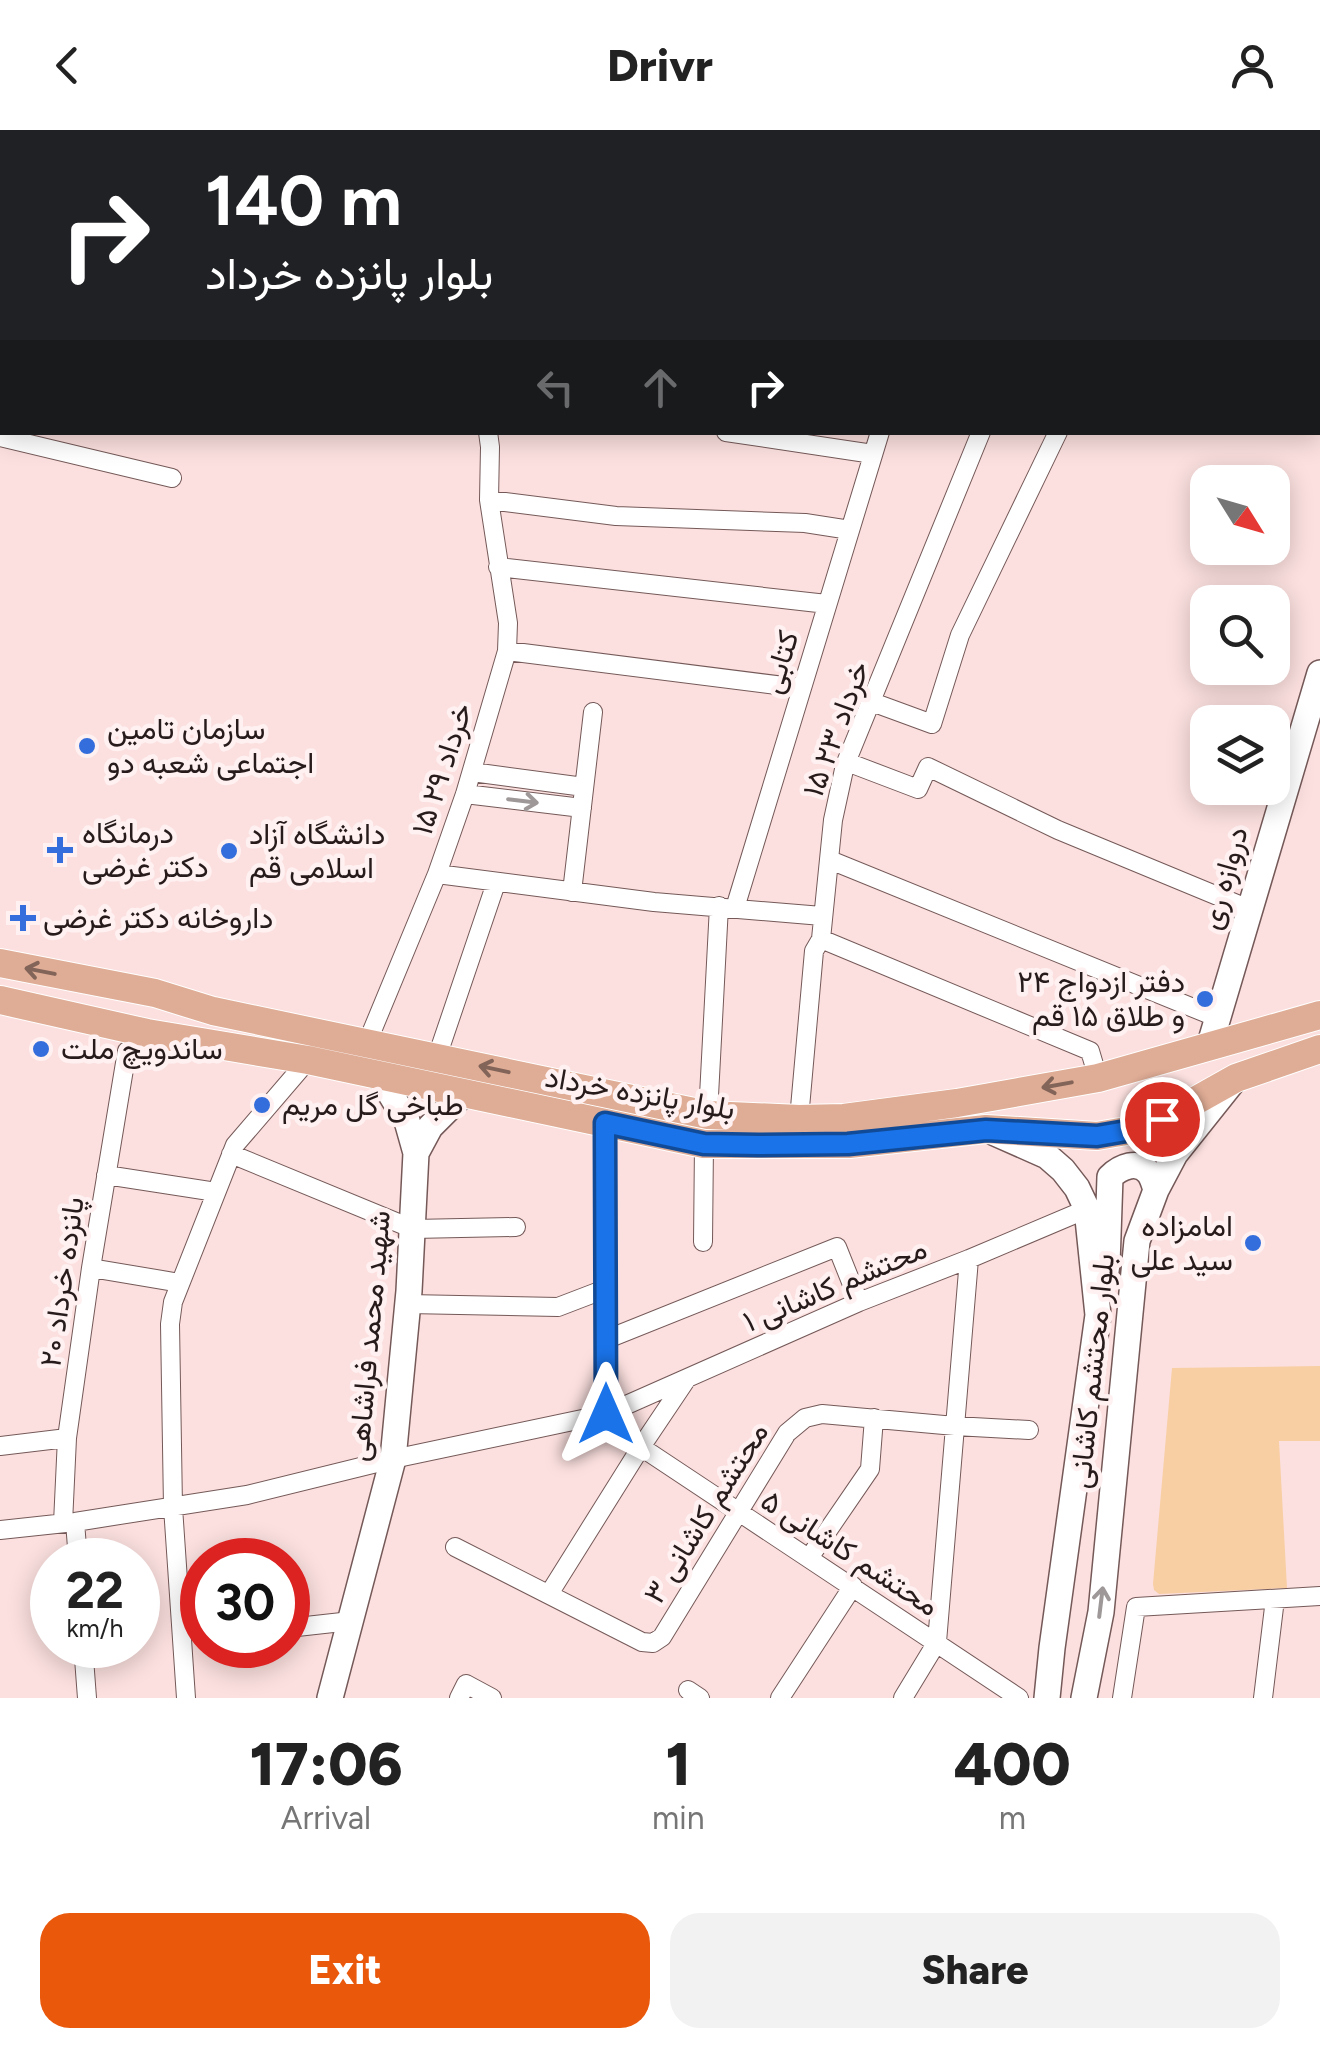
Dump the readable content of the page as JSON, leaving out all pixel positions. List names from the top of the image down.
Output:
{
  "streets": {
    "main road": [
      "دروازه ری",
      "بلوار پانزده خرداد",
      "شهید محمد فراشاهی",
      "بلوار محتشم کاشانی"
    ],
    "street": [
      "کتابی",
      "۱۵ خرداد ۲۳",
      "۱۵ خرداد ۲۹",
      "پانزده خرداد ۲۰",
      "محتشم کاشانی ۱",
      "محتشم کاشانی ۳",
      "محتشم کاشانی ۵"
    ]
  },
  "crossings": [
    ["کتابی", "بلوار پانزده خرداد"],
    ["۱۵ خرداد ۲۳", "بلوار پانزده خرداد"],
    ["۱۵ خرداد ۲۹", "بلوار پانزده خرداد"],
    ["دروازه ری", "بلوار پانزده خرداد"],
    ["بلوار پانزده خرداد", "پانزده خرداد ۲۰"],
    ["بلوار پانزده خرداد", "بلوار محتشم کاشانی"],
    ["پانزده خرداد ۲۰", "محتشم کاشانی ۱"],
    ["محتشم کاشانی ۱", "شهید محمد فراشاهی"],
    ["محتشم کاشانی ۱", "بلوار محتشم کاشانی"],
    ["محتشم کاشانی ۱", "محتشم کاشانی ۵"],
    ["محتشم کاشانی ۳", "محتشم کاشانی ۵"]
  ],
  "places": {
    "other": [
      "سازمان تامین اجتماعی شعبه دو",
      "دانشگاه آزاد اسلامی قم",
      "دفتر ازدواج ۲۴ و طلاق ۱۵ قم",
      "ساندویچ ملت",
      "طباخی گل مریم",
      "امامزاده سید علی"
    ],
    "health": ["درمانگاه دکتر غرضی", "داروخانه دکتر غرضی"]
  },
  "north": "bottom right",
  "page": {
    "header": "Drivr",
    "turn": ["140 m", "بلوار پانزده خرداد"],
    "speed": "22 km/h",
    "limit": "30",
    "eta": [
      "17:06",
      "Arrival",
      "1",
      "min",
      "400",
      "m"
    ],
    "buttons": ["Exit", "Share"]
  }
}
